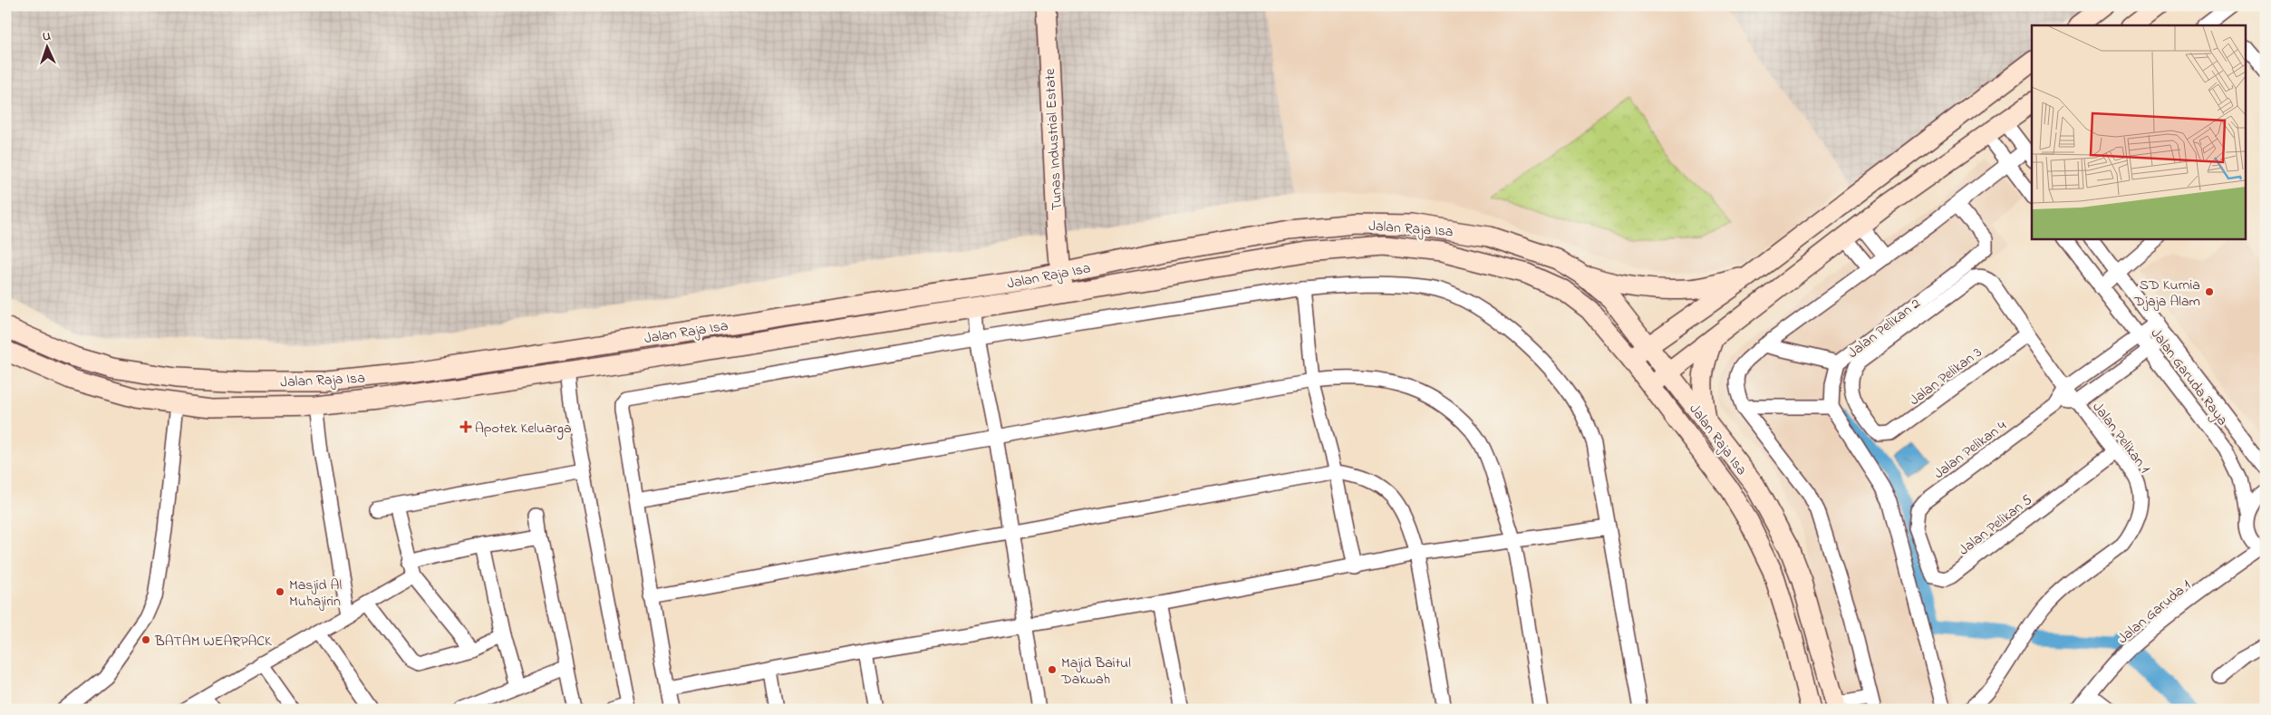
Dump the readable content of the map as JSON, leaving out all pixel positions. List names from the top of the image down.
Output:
{
  "streets": {
    "main road": ["Tunas Industrial Estate", "Jalan Raja Isa"],
    "street": [
      "Jalan Pelikan 2",
      "Jalan Pelikan 3",
      "Jalan Garuda Raya",
      "Jalan Pelikan 1",
      "Jalan Pelikan 4",
      "Jalan Pelikan 5",
      "Jalan Garuda 1"
    ]
  },
  "crossings": [
    ["Tunas Industrial Estate", "Jalan Raja Isa"],
    ["Jalan Pelikan 2", "Jalan Pelikan 3"],
    ["Jalan Pelikan 2", "Jalan Pelikan 1"],
    ["Jalan Pelikan 3", "Jalan Pelikan 1"],
    ["Jalan Pelikan 1", "Jalan Pelikan 5"],
    ["Jalan Pelikan 4", "Jalan Pelikan 5"]
  ],
  "places": {
    "other": [
      "SD Kurnia Djaja Alam",
      "Masjid Al Muhajirin",
      "BATAM WEARPACK",
      "Majid Baitul Dakwah"
    ],
    "health": ["Apotek Keluarga"]
  },
  "north": "top"
}
